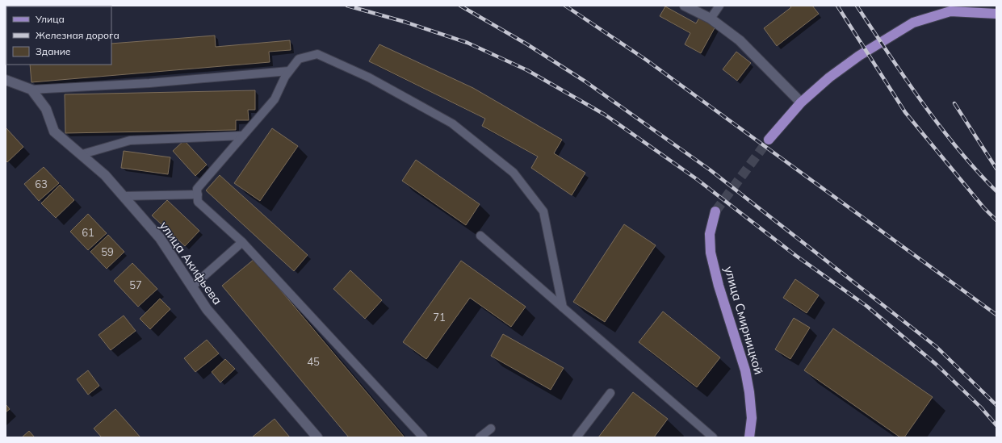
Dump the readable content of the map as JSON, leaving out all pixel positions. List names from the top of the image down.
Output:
{
  "streets": {
    "main road": ["улица Смирницкой"],
    "street": ["улица Акифьева"]
  },
  "house_numbers": [
    "63",
    "61",
    "59",
    "57",
    "71",
    "45"
  ],
  "legend": ["Улица", "Железная дорога", "Здание"]
}
